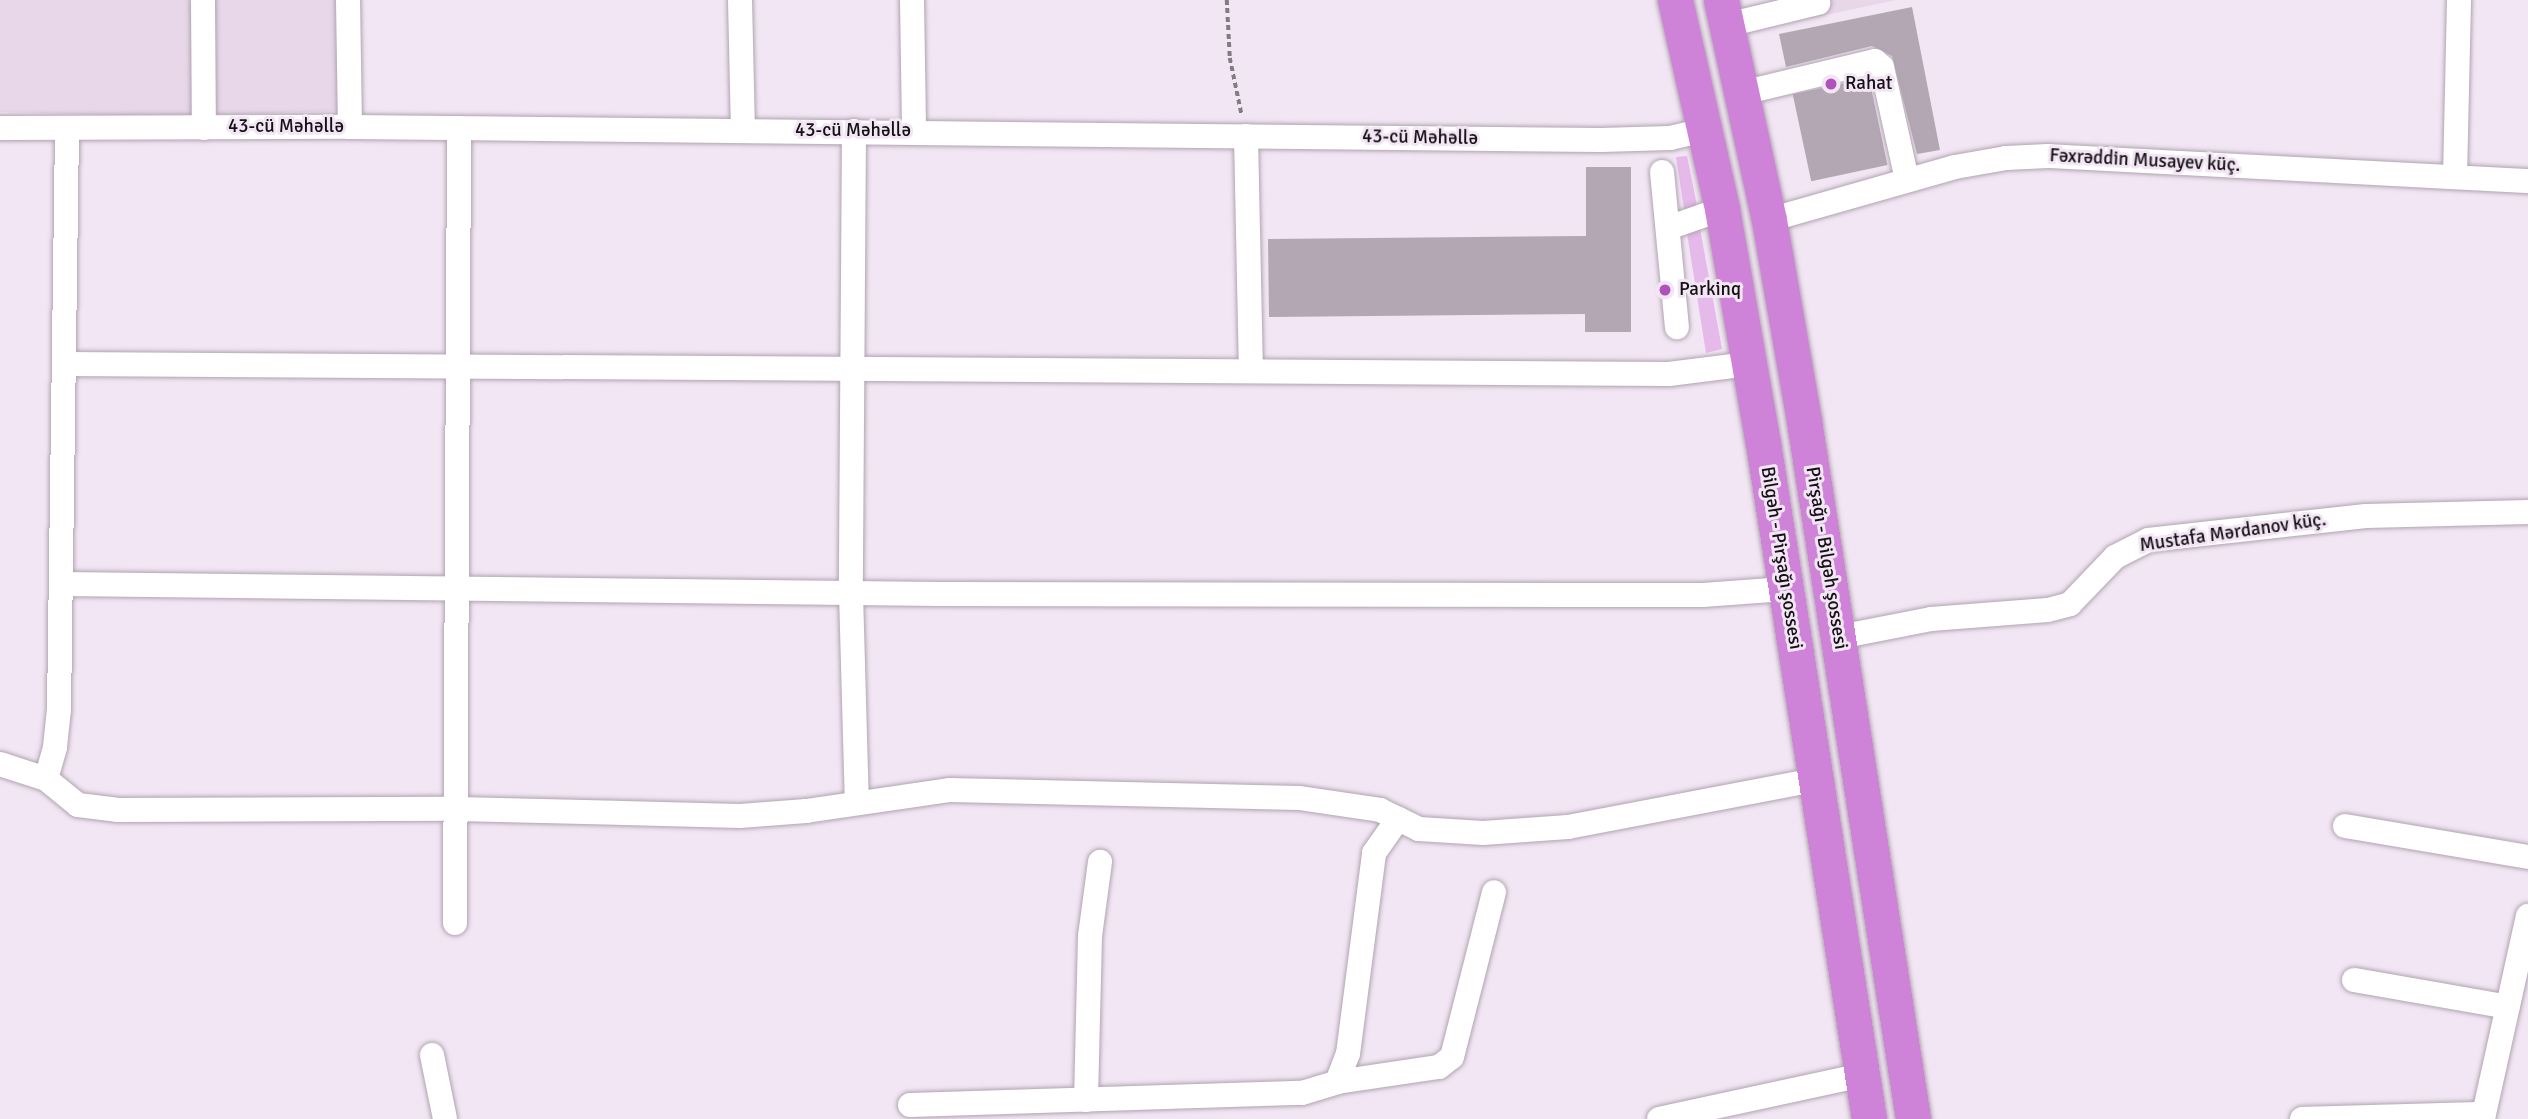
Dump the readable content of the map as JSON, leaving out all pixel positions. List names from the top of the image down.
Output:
{
  "streets": {
    "highway": ["Bilgəh - Pirşağı şossesi", "Pirşağı - Bilgəh şossesi"],
    "street": ["43-cü Məhəllə", "Fəxrəddin Musayev küç.", "Mustafa Mərdanov küç."]
  },
  "crossings": [
    ["43-cü Məhəllə", "Bilgəh - Pirşağı şossesi"],
    ["Fəxrəddin Musayev küç.", "Pirşağı - Bilgəh şossesi"],
    ["Mustafa Mərdanov küç.", "Pirşağı - Bilgəh şossesi"]
  ],
  "places": ["Rahat", "Parkinq"]
}
